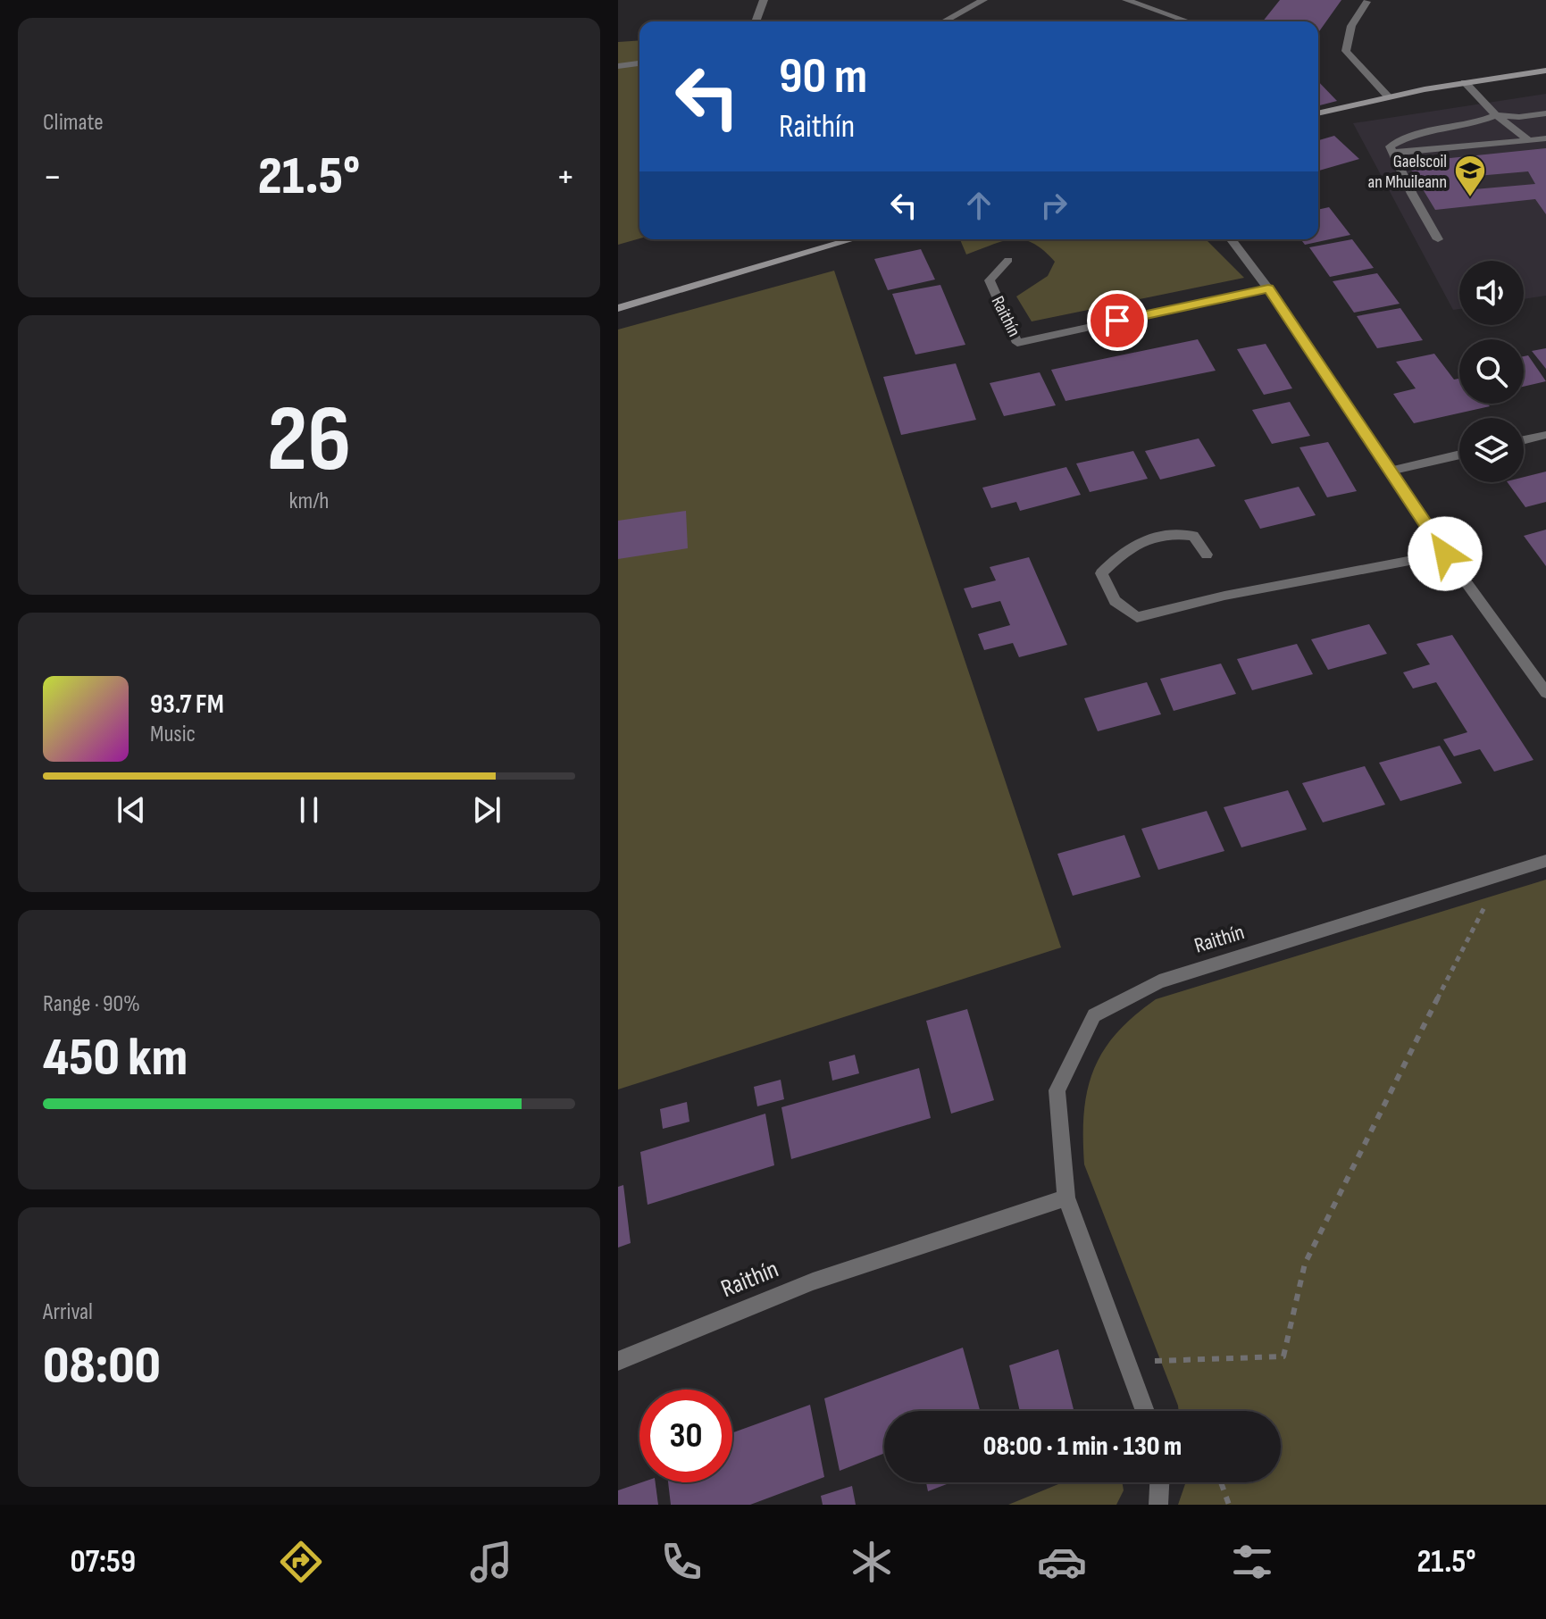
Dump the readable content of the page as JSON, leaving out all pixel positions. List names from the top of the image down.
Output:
{
  "streets": {
    "street": ["Raithín"]
  },
  "places": {
    "school or university": ["Gaelscoil an Mhuileann"]
  },
  "page": {
    "tile": [
      "Climate",
      ["26", "km/h"],
      ["Range · 90%", "450 km"],
      ["Arrival", "08:00"]
    ],
    "turn": ["90 m", "Raithín"],
    "heat": ["−", "21.5°", "+"],
    "song": ["93.7 FM", "Music"],
    "limit": "30",
    "trip": "08:00 · 1 min · 130 m",
    "tabs": ["07:59", "21.5°"]
  }
}
